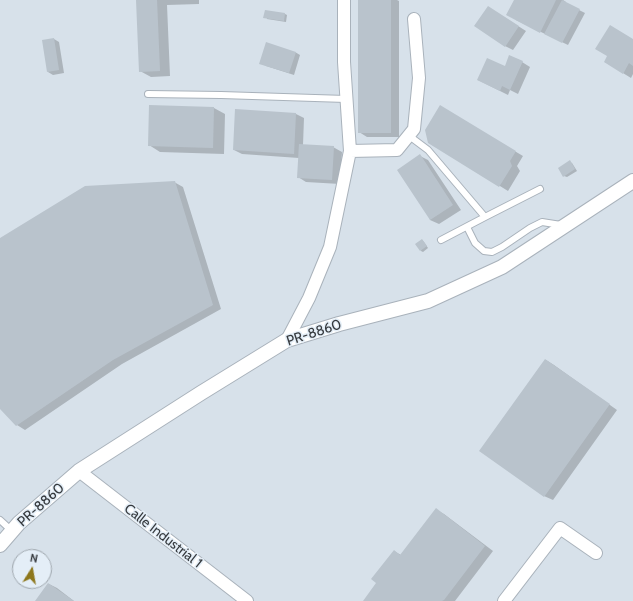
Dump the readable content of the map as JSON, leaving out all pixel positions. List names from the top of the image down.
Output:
{
  "streets": {
    "street": ["PR-8860", "Calle Industrial 1"]
  },
  "crossings": [
    ["PR-8860", "Calle Industrial 1"]
  ],
  "north": "top"
}
